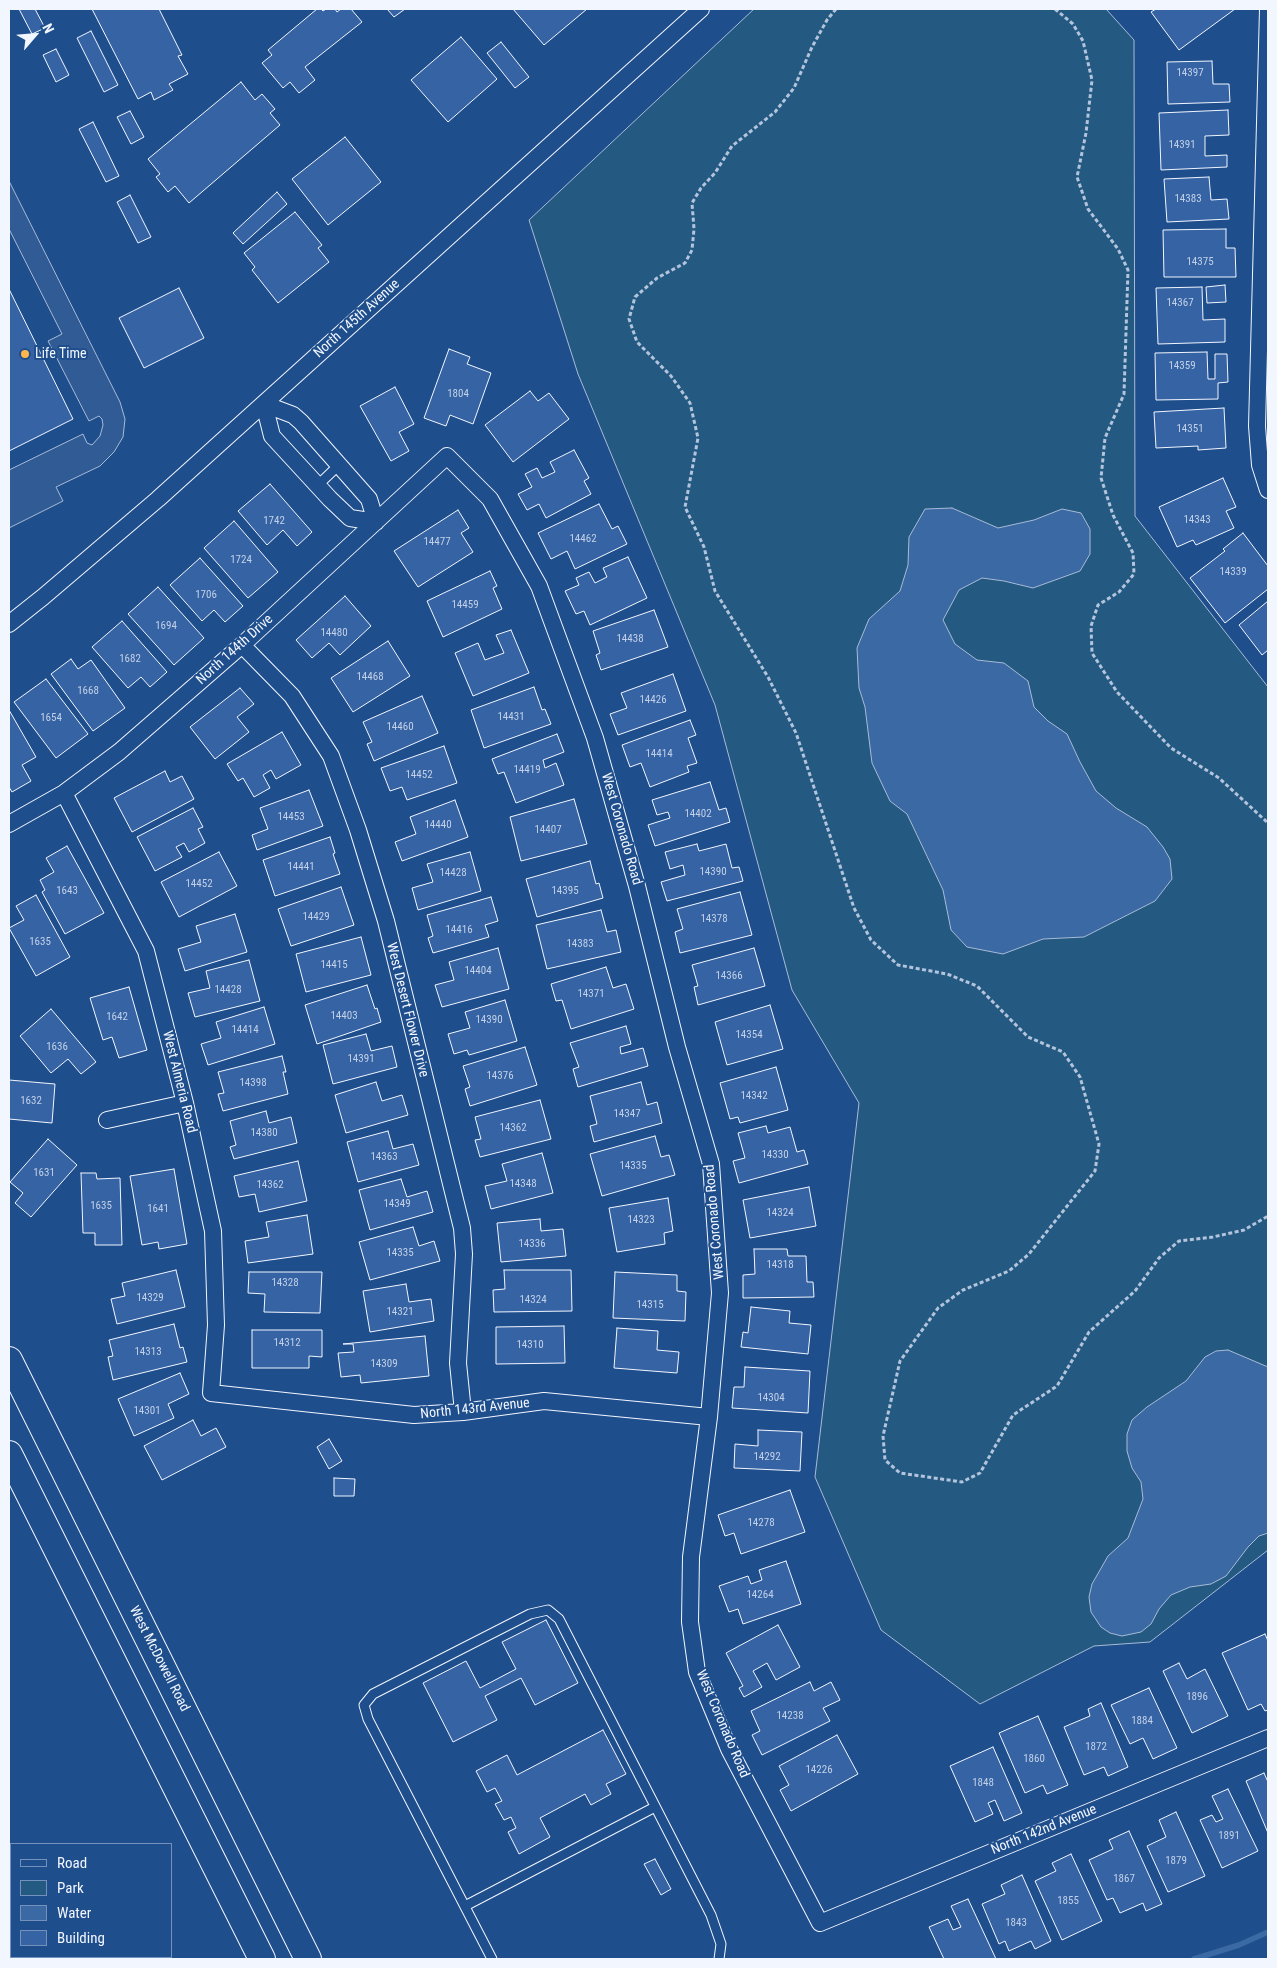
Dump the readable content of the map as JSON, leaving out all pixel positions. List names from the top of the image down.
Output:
{
  "streets": {
    "main road": ["West McDowell Road"],
    "street": [
      "North 145th Avenue",
      "North 144th Drive",
      "West Coronado Road",
      "West Desert Flower Drive",
      "West Almeria Road",
      "North 143rd Avenue",
      "North 142nd Avenue"
    ]
  },
  "crossings": [
    ["North 144th Drive", "West Coronado Road"],
    ["North 144th Drive", "West Desert Flower Drive"],
    ["North 144th Drive", "West Almeria Road"],
    ["West Coronado Road", "North 143rd Avenue"],
    ["West Coronado Road", "North 142nd Avenue"],
    ["West Desert Flower Drive", "North 143rd Avenue"],
    ["West Almeria Road", "North 143rd Avenue"]
  ],
  "places": ["Life Time"],
  "house_numbers": [
    "14397",
    "14391",
    "14383",
    "14375",
    "14367",
    "14359",
    "1804",
    "14351",
    "14343",
    "1742",
    "14462",
    "14477",
    "1724",
    "14339",
    "1706",
    "14459",
    "1694",
    "14480",
    "14438",
    "1682",
    "14468",
    "1668",
    "14426",
    "14431",
    "1654",
    "14460",
    "14414",
    "14419",
    "14452",
    "14402",
    "14453",
    "14440",
    "14407",
    "14441",
    "14390",
    "14428",
    "14452",
    "1643",
    "14395",
    "14429",
    "14378",
    "14416",
    "1635",
    "14383",
    "14415",
    "14404",
    "14366",
    "14428",
    "14371",
    "14403",
    "1642",
    "14390",
    "14414",
    "14354",
    "1636",
    "14391",
    "14376",
    "14398",
    "14342",
    "1632",
    "14347",
    "14362",
    "14380",
    "14330",
    "14363",
    "14335",
    "1631",
    "14348",
    "14362",
    "14349",
    "1635",
    "1641",
    "14324",
    "14323",
    "14336",
    "14335",
    "14318",
    "14328",
    "14329",
    "14324",
    "14315",
    "14321",
    "14312",
    "14310",
    "14313",
    "14309",
    "14304",
    "14301",
    "14292",
    "14278",
    "14264",
    "1896",
    "14238",
    "1884",
    "1872",
    "1860",
    "14226",
    "1848",
    "1891",
    "1879",
    "1867",
    "1855",
    "1843"
  ],
  "legend": [
    "Road",
    "Park",
    "Water",
    "Building"
  ],
  "north": "top right"
}
